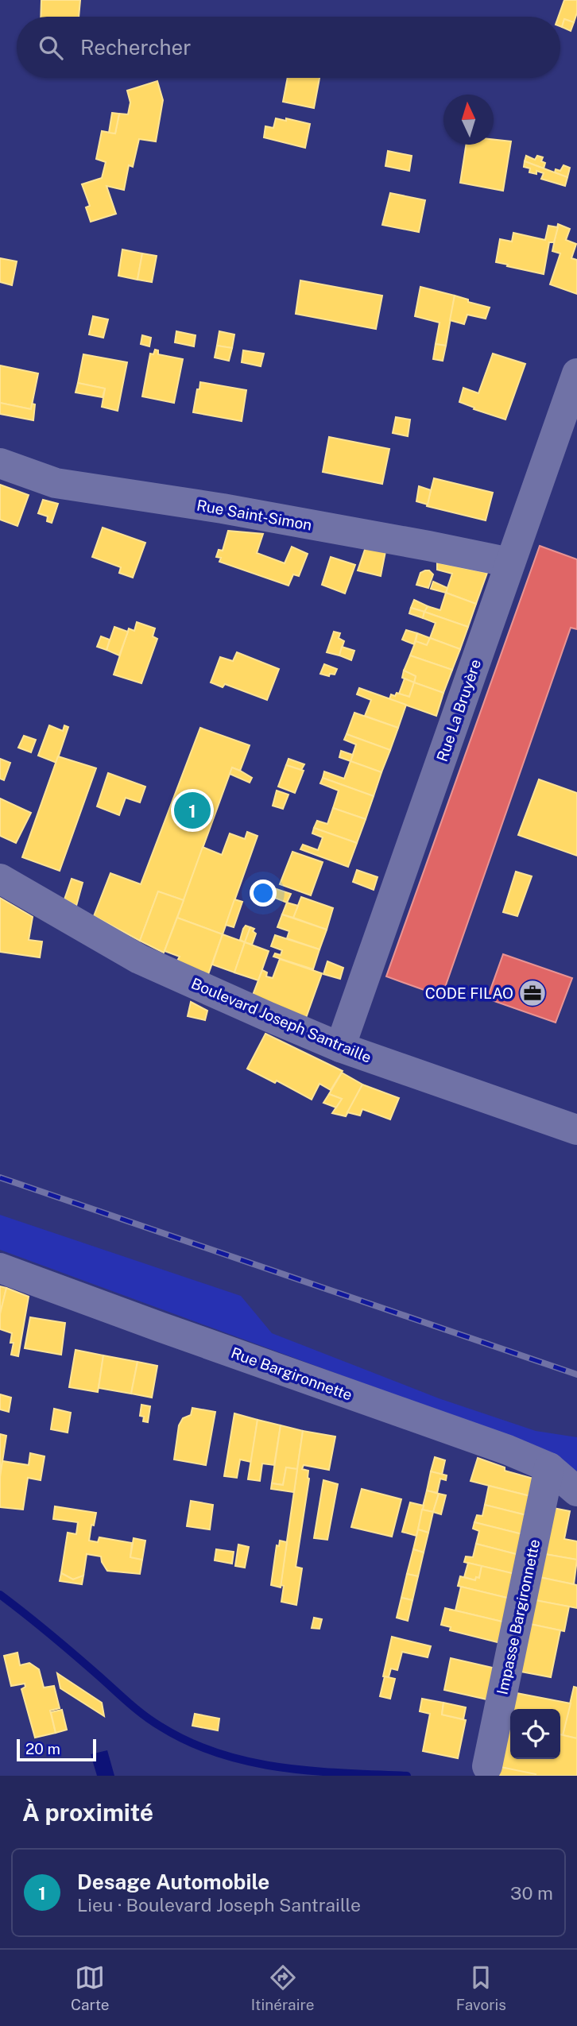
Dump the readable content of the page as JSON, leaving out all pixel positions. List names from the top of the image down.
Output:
{
  "streets": {
    "street": [
      "Rue Saint-Simon",
      "Rue La Bruyère",
      "Boulevard Joseph Santraille",
      "Rue Bargironnette",
      "Impasse Bargironnette"
    ]
  },
  "crossings": [
    ["Rue Saint-Simon", "Rue La Bruyère"],
    ["Rue La Bruyère", "Boulevard Joseph Santraille"],
    ["Rue Bargironnette", "Impasse Bargironnette"]
  ],
  "places": {
    "office": ["CODE FILAO"]
  },
  "scale_bar": "20 m",
  "north": "top",
  "page": {
    "search": "Rechercher",
    "pins": "1",
    "scale": "20 m",
    "heading": "À proximité",
    "list": [
      {
        "mark": "1",
        "name": "Desage Automobile",
        "note": "Lieu · Boulevard Joseph Santraille",
        "value": "30 m"
      }
    ],
    "nav": ["Carte", "Itinéraire", "Favoris"]
  }
}
